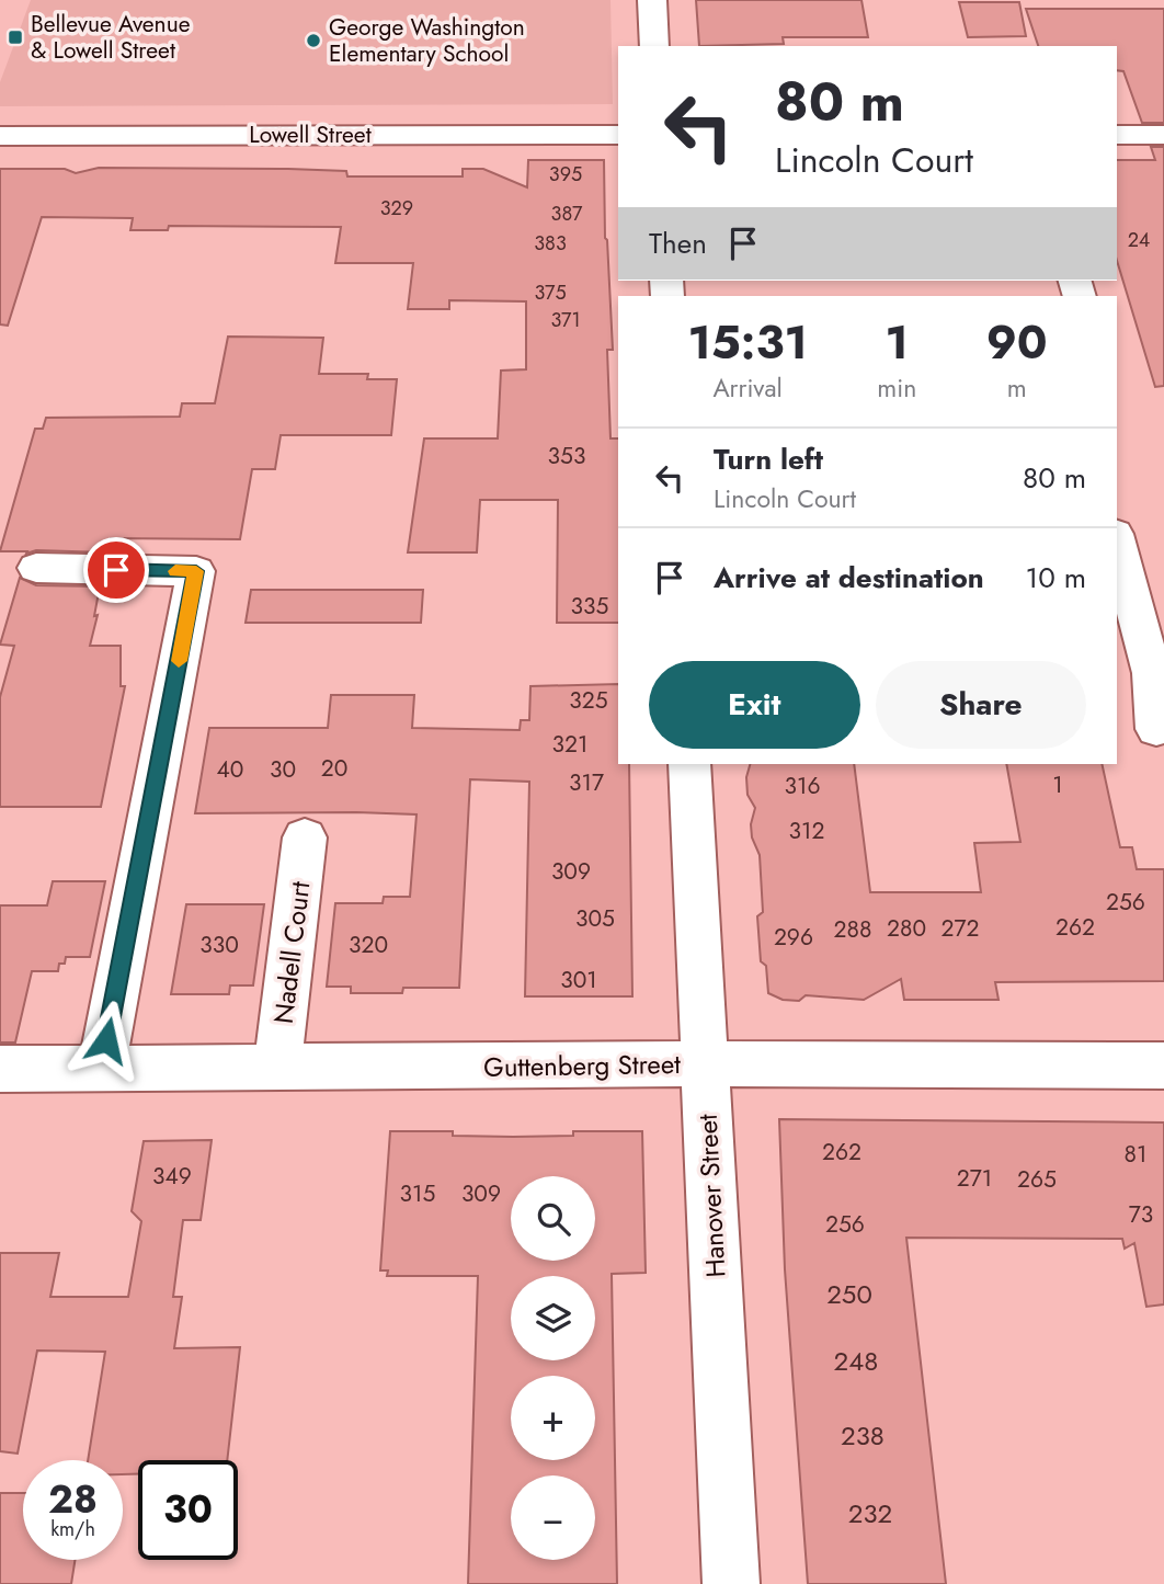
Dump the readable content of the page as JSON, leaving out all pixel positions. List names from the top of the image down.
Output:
{
  "streets": {
    "street": [
      "Lowell Street",
      "Nadell Court",
      "Guttenberg Street",
      "Hanover Street"
    ]
  },
  "crossings": [
    ["Nadell Court", "Guttenberg Street"],
    ["Guttenberg Street", "Hanover Street"]
  ],
  "places": {
    "transit": ["Bellevue Avenue & Lowell Street"],
    "other": ["George Washington Elementary School"]
  },
  "house_numbers": [
    "395",
    "329",
    "387",
    "24",
    "383",
    "375",
    "371",
    "353",
    "335",
    "325",
    "321",
    "20",
    "40",
    "30",
    "317",
    "1",
    "316",
    "312",
    "309",
    "256",
    "305",
    "262",
    "280",
    "272",
    "288",
    "296",
    "330",
    "320",
    "301",
    "262",
    "81",
    "349",
    "271",
    "265",
    "315",
    "309",
    "73",
    "256",
    "250",
    "248",
    "238",
    "232"
  ],
  "page": {
    "turn": ["80 m", "Lincoln Court"],
    "then": "Then",
    "eta": [
      "15:31",
      "Arrival",
      "1",
      "min",
      "90",
      "m"
    ],
    "list": [
      {
        "name": "Turn left",
        "note": "Lincoln Court",
        "value": "80 m"
      },
      {
        "name": "Arrive at destination",
        "value": "10 m"
      }
    ],
    "buttons": ["Exit", "Share"],
    "map_buttons": ["+", "−"],
    "speed": "28 km/h",
    "limit": "30"
  }
}
